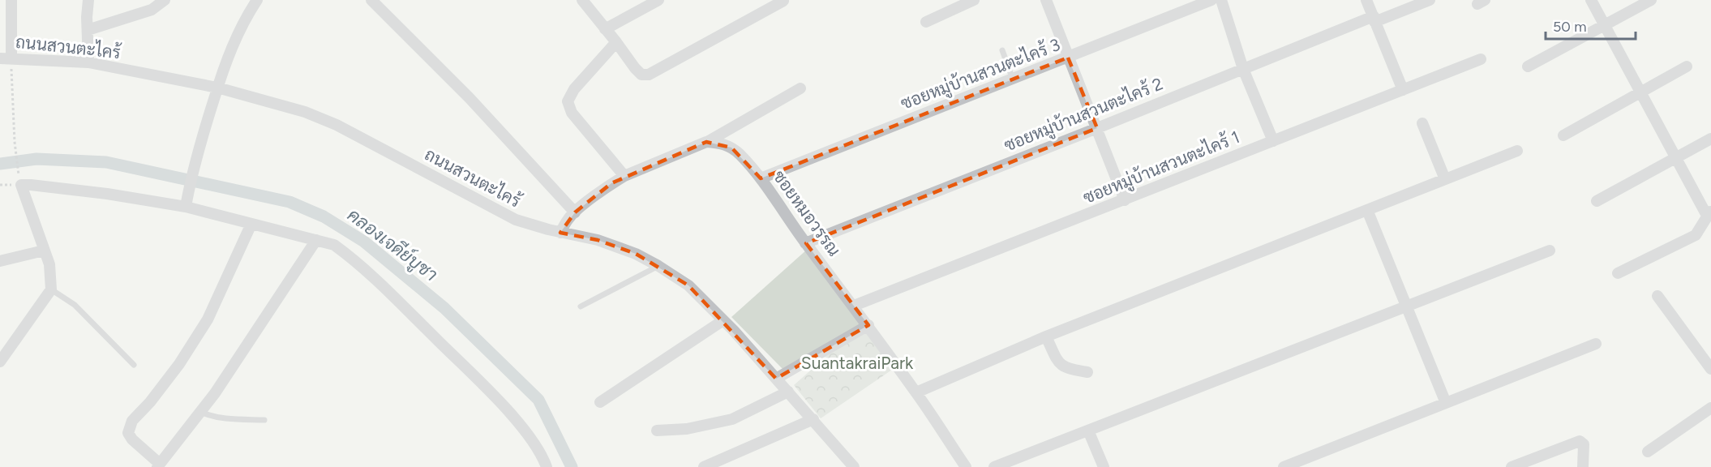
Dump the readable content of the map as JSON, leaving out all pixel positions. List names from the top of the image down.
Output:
{
  "streets": {
    "street": [
      "ถนนสวนตะไคร้",
      "ซอยหมู่บ้านสวนตะไคร้ 3",
      "ซอยหมู่บ้านสวนตะไคร้ 2",
      "ซอยหมู่บ้านสวนตะไคร้ 1",
      "ซอยหมอวรรณ"
    ]
  },
  "crossings": [
    ["ซอยหมู่บ้านสวนตะไคร้ 3", "ซอยหมอวรรณ"],
    ["ซอยหมู่บ้านสวนตะไคร้ 2", "ซอยหมอวรรณ"],
    ["ซอยหมู่บ้านสวนตะไคร้ 1", "ซอยหมอวรรณ"]
  ],
  "water": ["คลองเจดีย์บูชา"],
  "parks": ["SuantakraiPark"],
  "scale_bar": "50 m"
}
